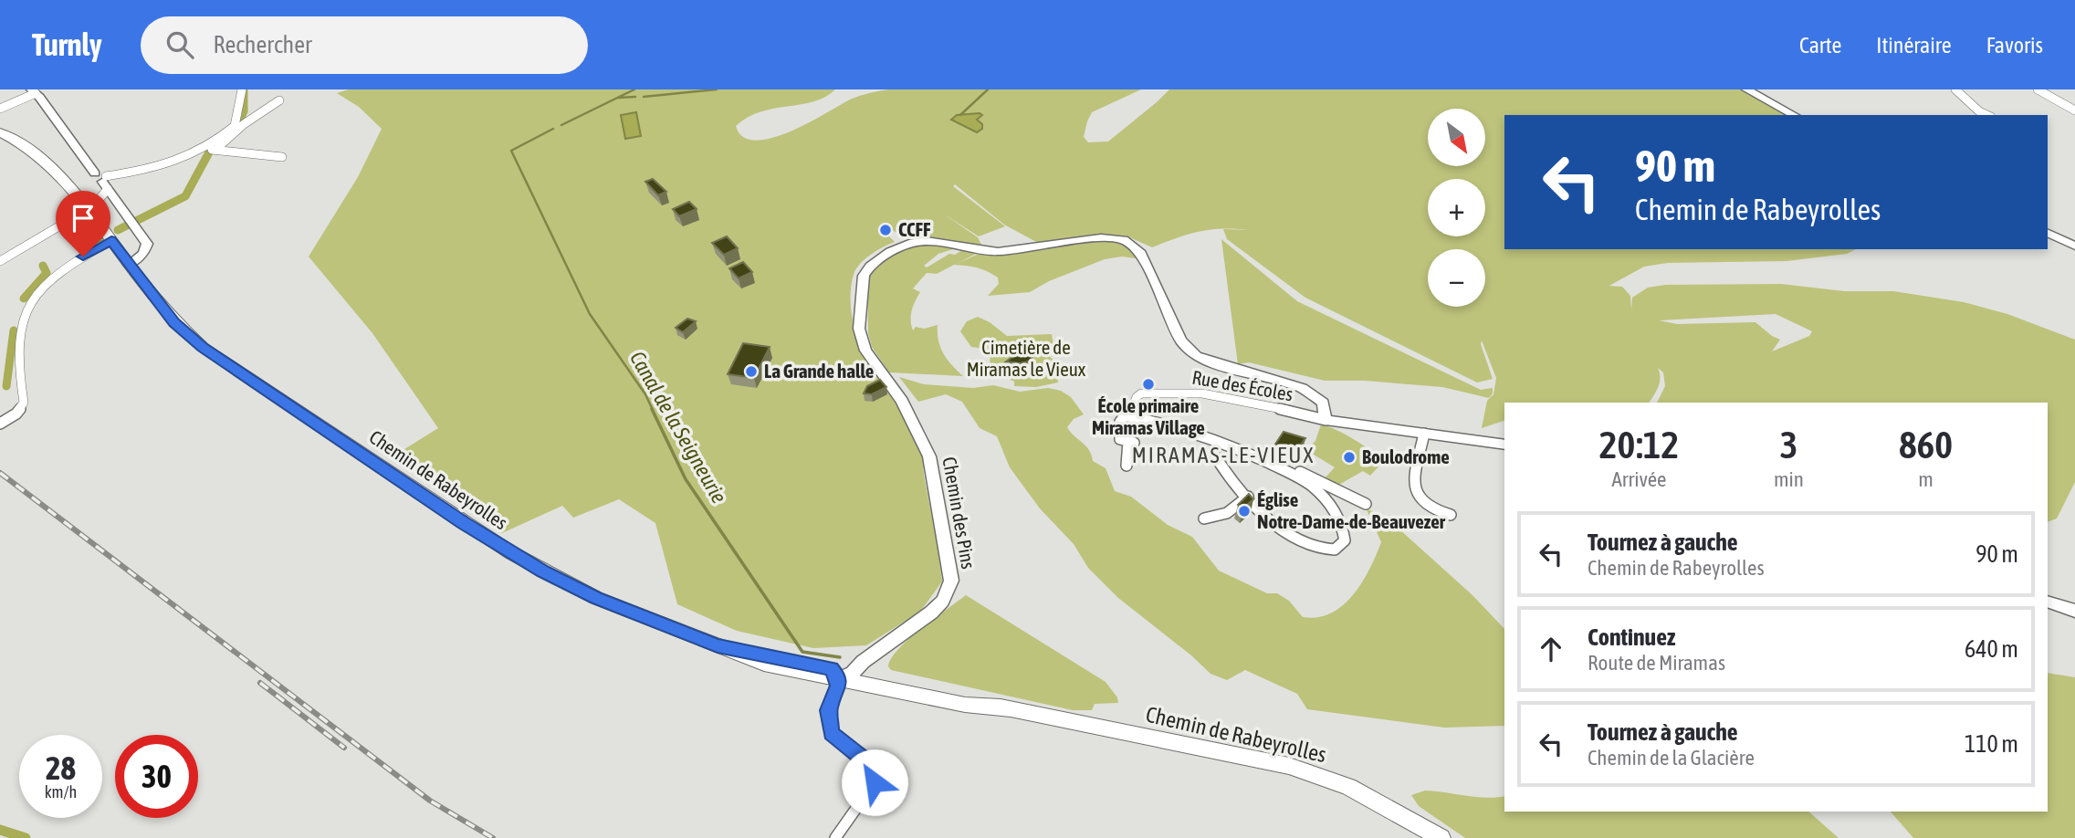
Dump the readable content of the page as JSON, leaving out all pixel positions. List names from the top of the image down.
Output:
{
  "streets": {
    "main road": ["Chemin de Rabeyrolles"],
    "street": ["Rue des Écoles", "Chemin des Pins"]
  },
  "crossings": [
    ["Rue des Écoles", "Chemin des Pins"],
    ["Chemin de Rabeyrolles", "Chemin des Pins"]
  ],
  "districts": ["MIRAMAS-LE-VIEUX"],
  "water": ["Canal de la Seigneurie"],
  "parks": ["Cimetière de Miramas le Vieux"],
  "places": [
    "CCFF",
    "La Grande halle",
    "École primaire Miramas Village",
    "Boulodrome",
    "Église Notre-Dame-de-Beauvezer"
  ],
  "north": "bottom right",
  "page": {
    "header": "Turnly",
    "search": "Rechercher",
    "nav": ["Carte", "Itinéraire", "Favoris"],
    "map_buttons": ["+", "−"],
    "turn": ["90 m", "Chemin de Rabeyrolles"],
    "eta": [
      "20:12",
      "Arrivée",
      "3",
      "min",
      "860",
      "m"
    ],
    "list": [
      {
        "name": "Tournez à gauche",
        "note": "Chemin de Rabeyrolles",
        "value": "90 m"
      },
      {
        "name": "Continuez",
        "note": "Route de Miramas",
        "value": "640 m"
      },
      {
        "name": "Tournez à gauche",
        "note": "Chemin de la Glacière",
        "value": "110 m"
      }
    ],
    "speed": "28 km/h",
    "limit": "30"
  }
}
